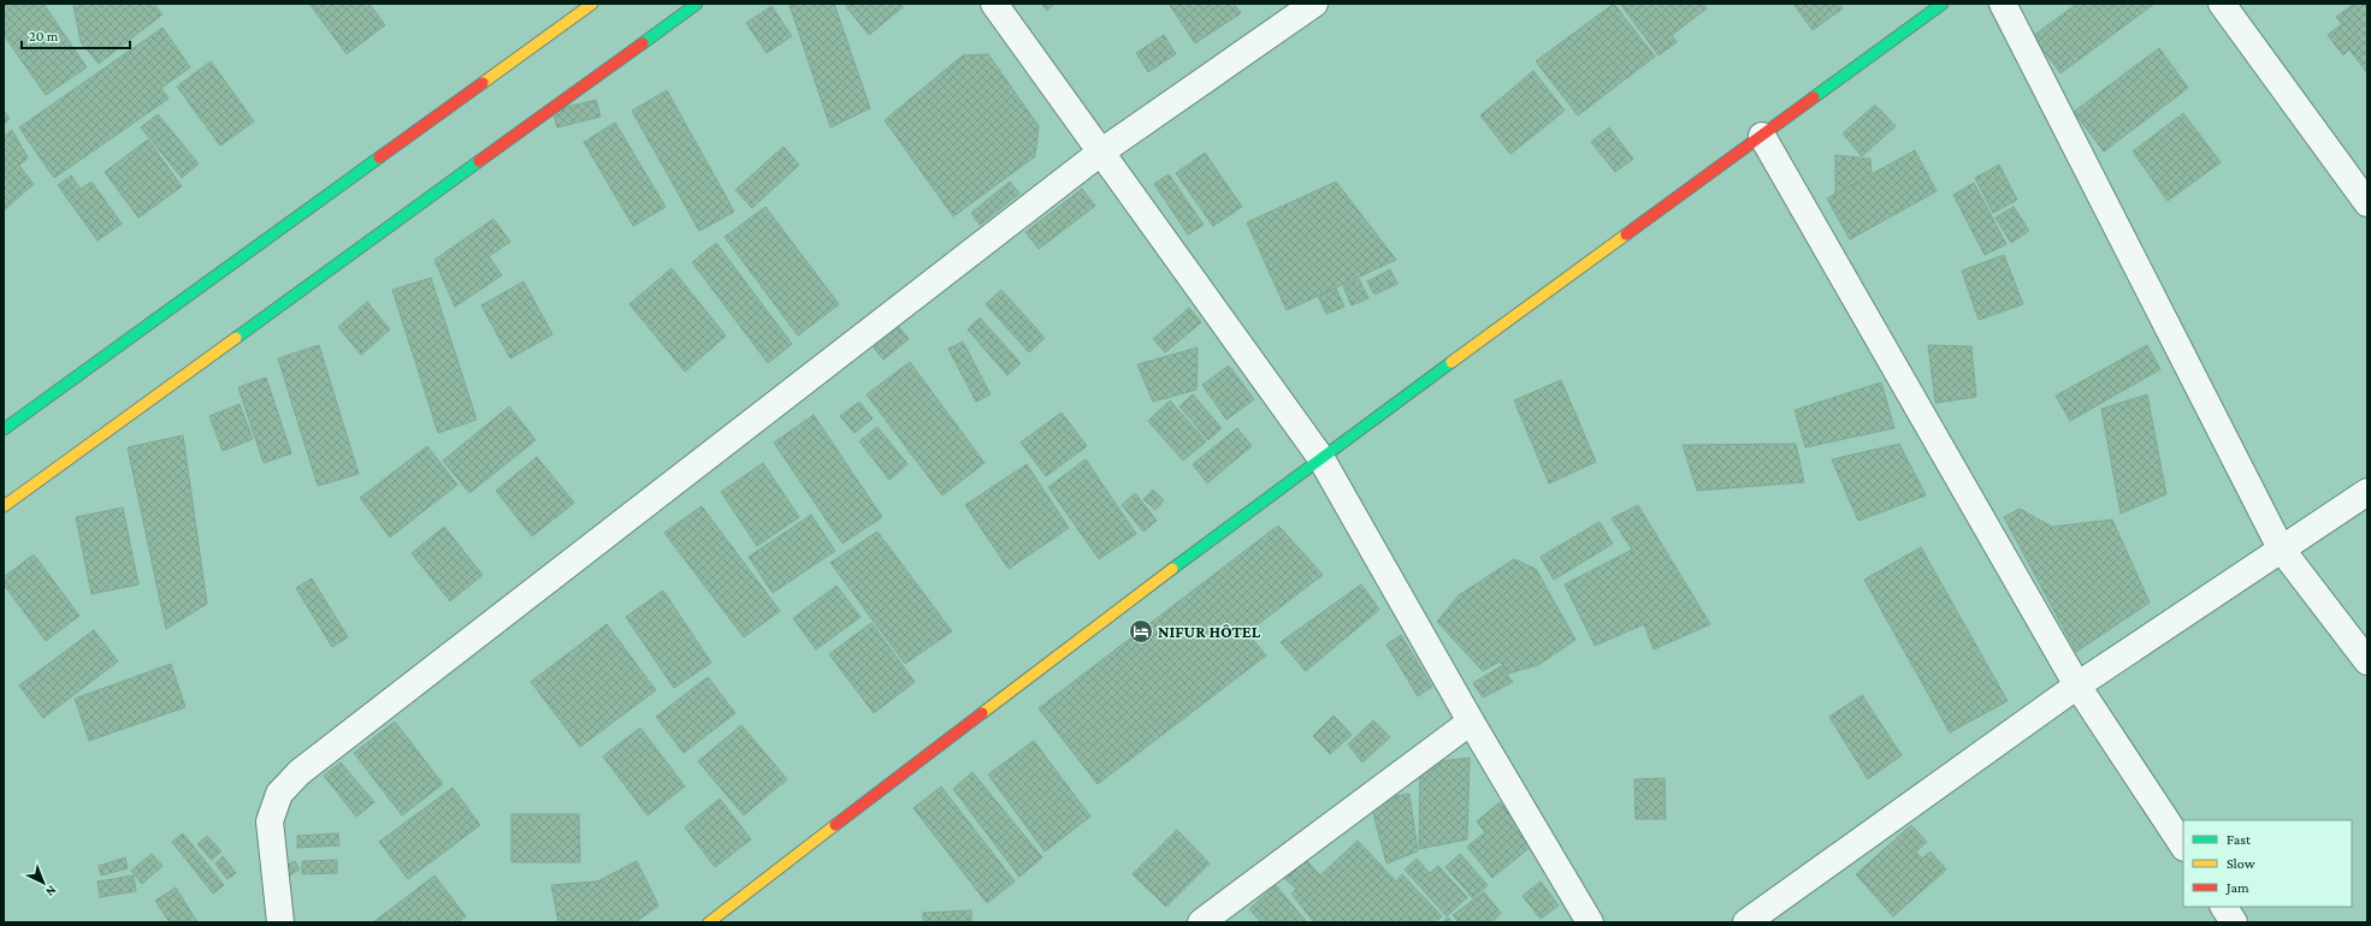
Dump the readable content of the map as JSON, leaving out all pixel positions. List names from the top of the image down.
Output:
{
  "places": {
    "hotel": ["NIFUR HÔTEL"]
  },
  "legend": ["Fast", "Slow", "Jam"],
  "scale_bar": "20 m",
  "north": "bottom right"
}
